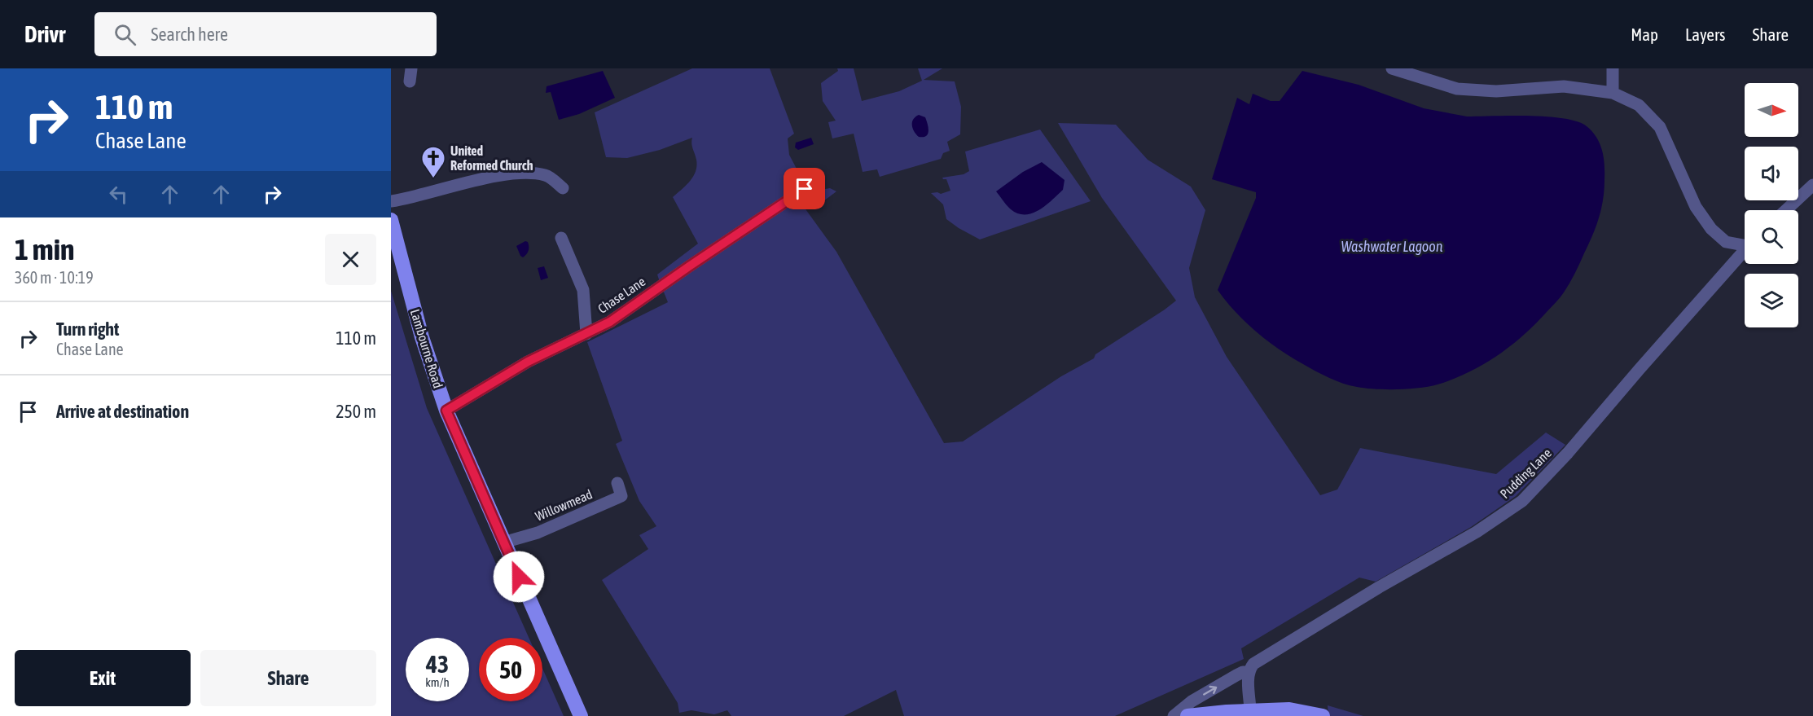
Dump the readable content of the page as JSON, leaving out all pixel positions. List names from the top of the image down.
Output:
{
  "streets": {
    "main road": ["Lambourne Road"],
    "street": ["Chase Lane", "Pudding Lane", "Willowmead"]
  },
  "crossings": [
    ["Chase Lane", "Lambourne Road"],
    ["Lambourne Road", "Willowmead"]
  ],
  "water": ["Washwater Lagoon"],
  "places": {
    "church": ["United Reformed Church"]
  },
  "north": "right",
  "page": {
    "header": "Drivr",
    "search": "Search here",
    "nav": ["Map", "Layers", "Share"],
    "turn": ["110 m", "Chase Lane"],
    "heading": ["1 min", "360 m · 10:19"],
    "list": [
      {
        "name": "Turn right",
        "note": "Chase Lane",
        "value": "110 m"
      },
      {
        "name": "Arrive at destination",
        "value": "250 m"
      }
    ],
    "speed": "43 km/h",
    "limit": "50",
    "buttons": ["Exit", "Share"]
  }
}
